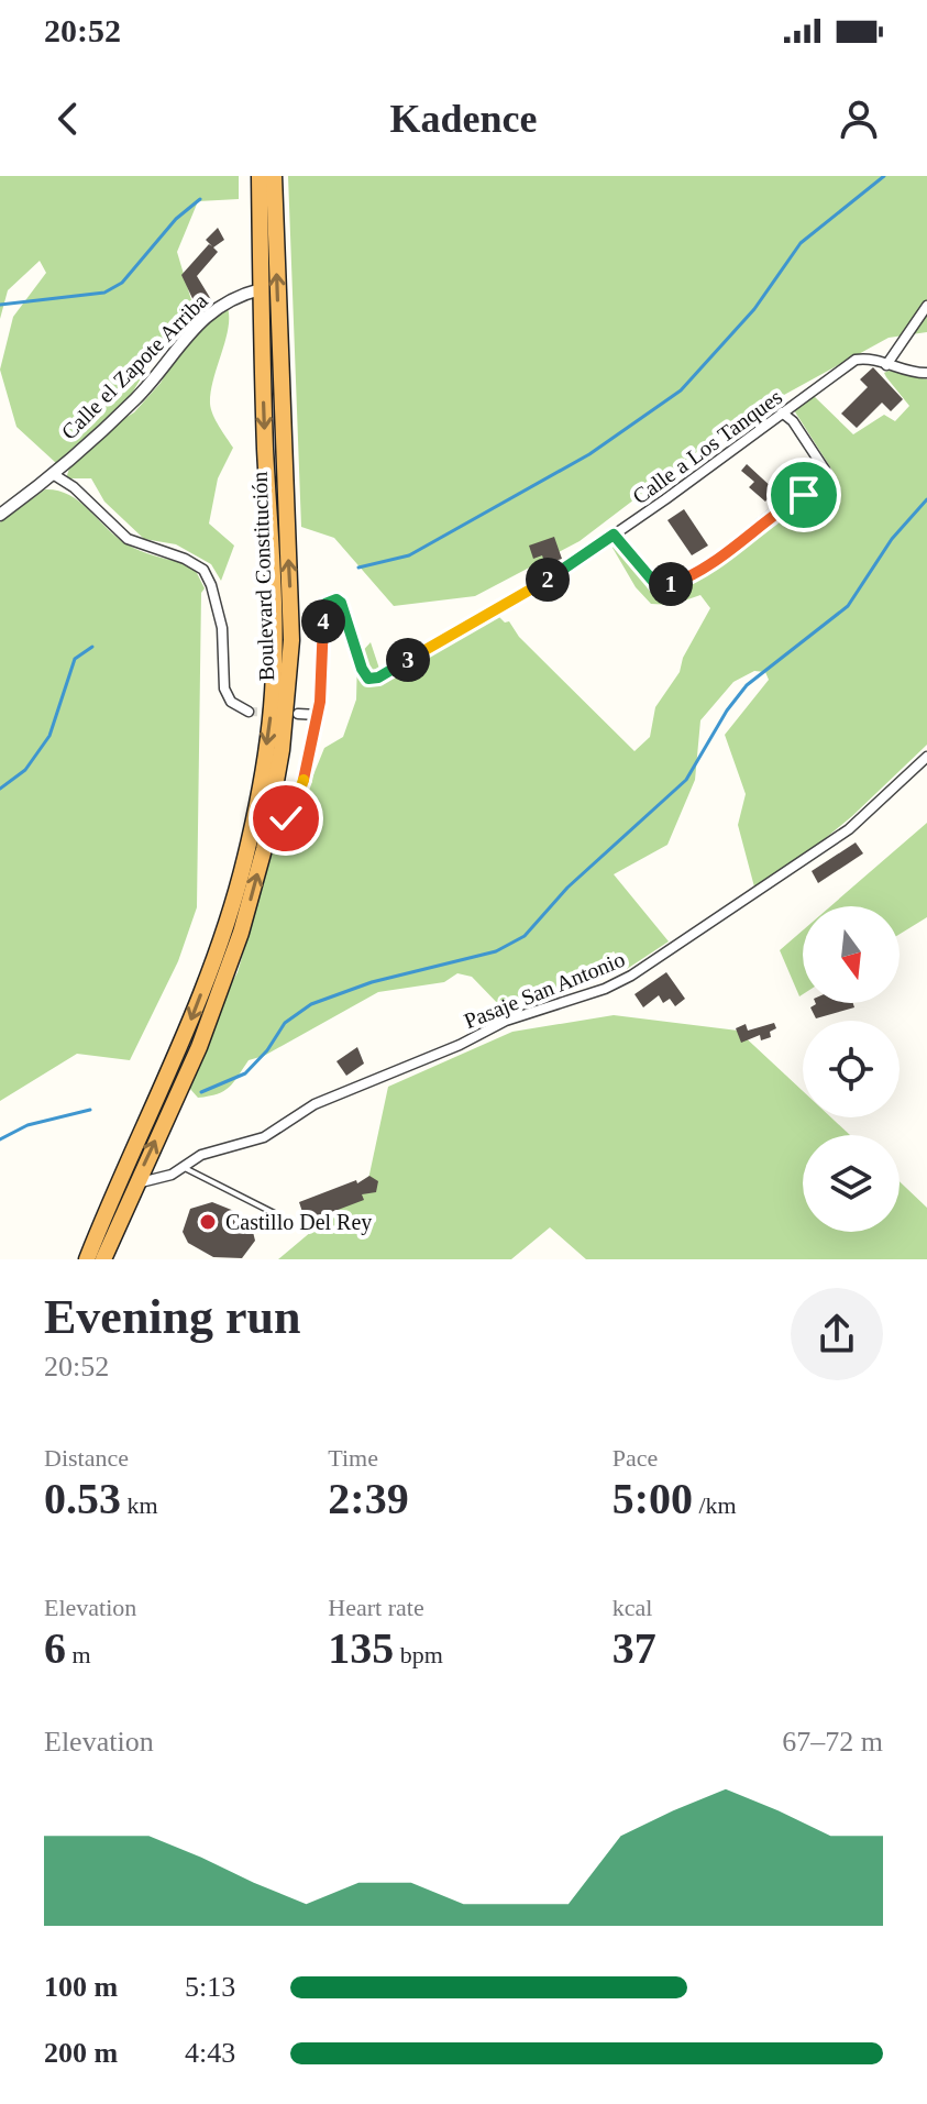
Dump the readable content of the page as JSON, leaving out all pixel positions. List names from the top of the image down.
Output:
{
  "streets": {
    "highway": ["Boulevard Constitución"],
    "street": ["Calle el Zapote Arriba", "Calle a Los Tanques", "Pasaje San Antonio"]
  },
  "crossings": [
    ["Calle el Zapote Arriba", "Boulevard Constitución"],
    ["Boulevard Constitución", "Pasaje San Antonio"]
  ],
  "places": ["Castillo Del Rey"],
  "north": "bottom",
  "page": {
    "status": "20:52",
    "header": "Kadence",
    "pins": [
      "2",
      "1",
      "4",
      "3"
    ],
    "heading": ["Evening run", "20:52"],
    "stats": [
      ["Distance", "0.53 km"],
      ["Time", "2:39"],
      ["Pace", "5:00 /km"],
      ["Elevation", "6 m"],
      ["Heart rate", "135 bpm"],
      ["kcal", "37"]
    ],
    "chart": ["Elevation", "67–72 m"],
    "list": [
      {
        "name": "100 m",
        "note": "5:13"
      },
      {
        "name": "200 m",
        "note": "4:43"
      }
    ]
  }
}
